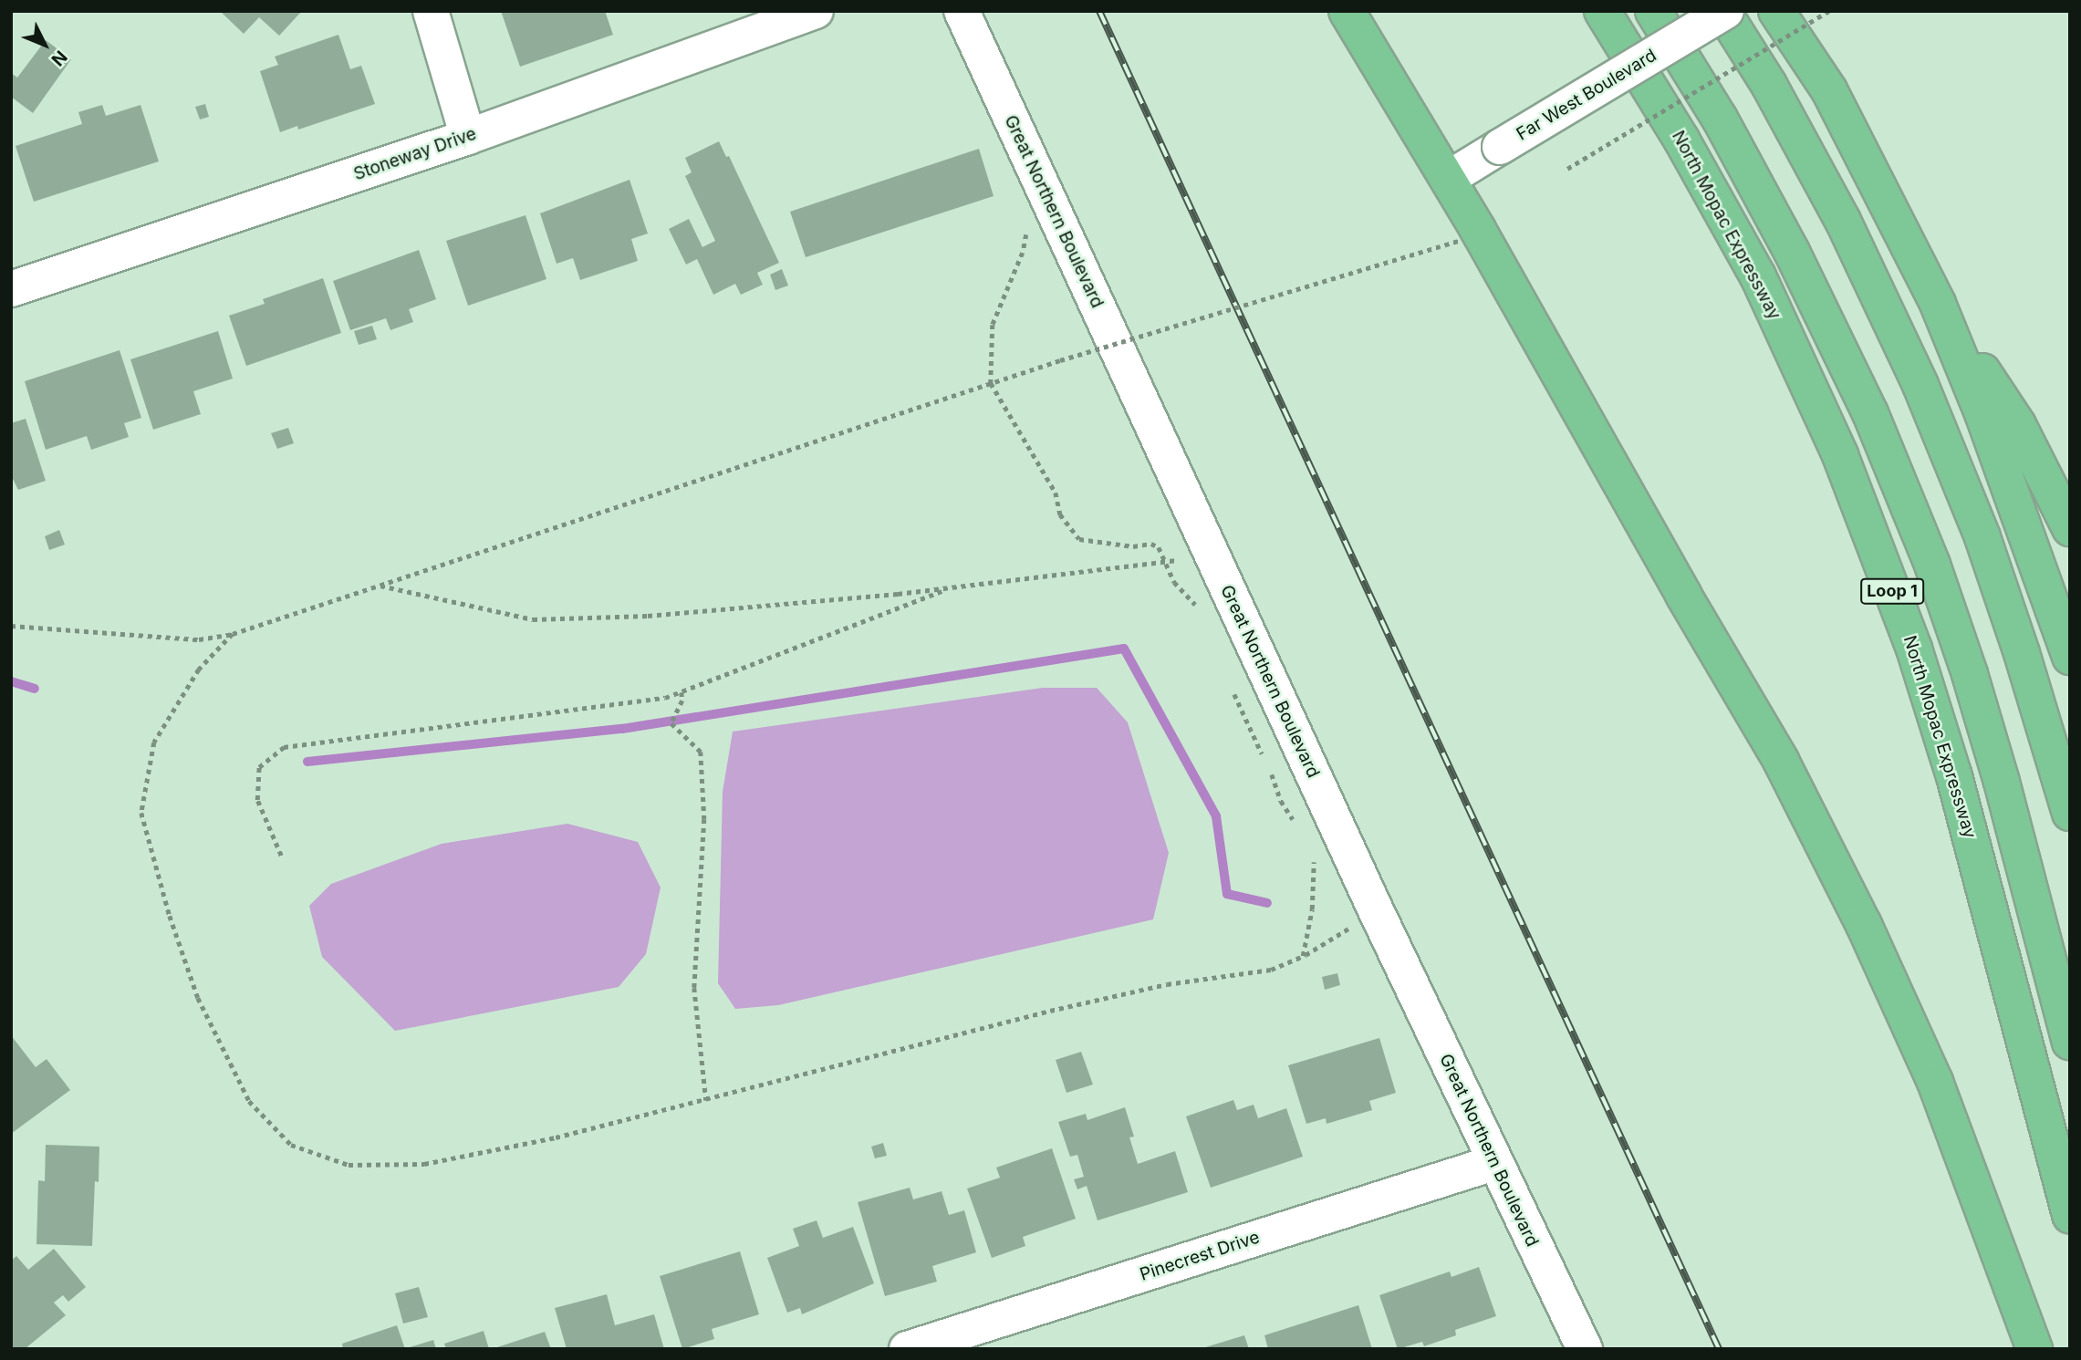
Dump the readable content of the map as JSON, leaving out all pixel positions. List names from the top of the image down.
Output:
{
  "streets": {
    "highway": ["North Mopac Expressway", "Loop 1"],
    "street": [
      "Far West Boulevard",
      "Stoneway Drive",
      "Great Northern Boulevard",
      "Pinecrest Drive"
    ]
  },
  "crossings": [
    ["Great Northern Boulevard", "Pinecrest Drive"]
  ],
  "north": "bottom right"
}
